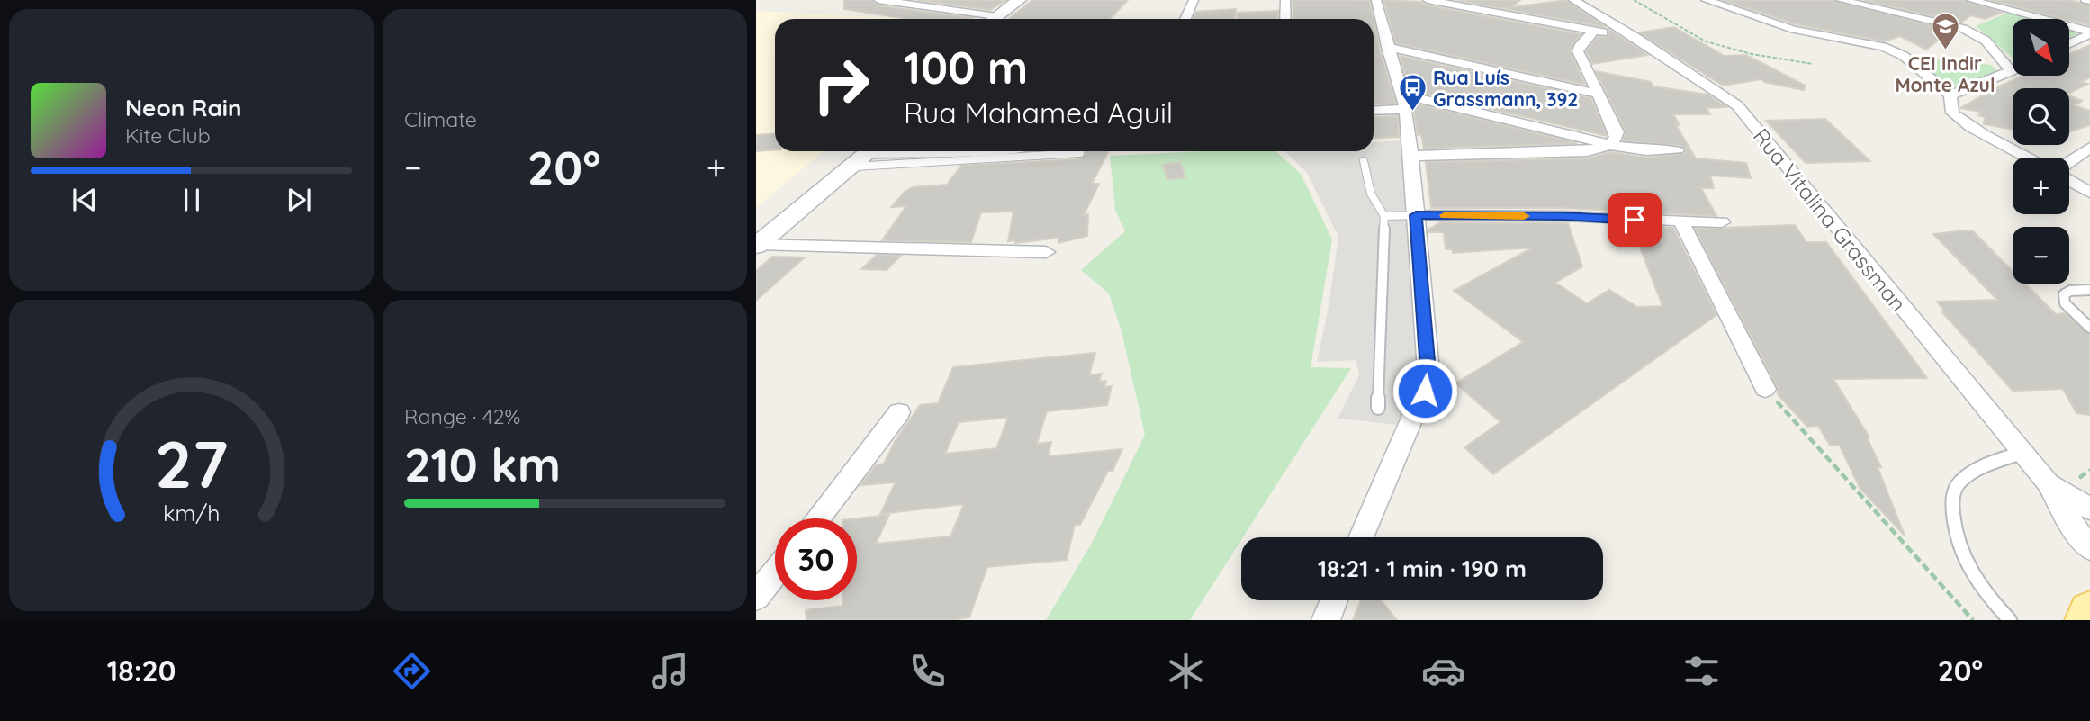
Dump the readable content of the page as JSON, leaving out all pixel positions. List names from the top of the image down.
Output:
{
  "streets": {
    "street": ["Rua Vitalina Grassman"]
  },
  "places": {
    "school or university": ["CEI Indir Monte Azul"],
    "bus stop": ["Rua Luís Grassmann, 392"]
  },
  "north": "bottom right",
  "page": {
    "tile": [
      "Climate",
      ["Range · 42%", "210 km"]
    ],
    "map_buttons": ["+", "−"],
    "turn": ["100 m", "Rua Mahamed Aguil"],
    "song": ["Neon Rain", "Kite Club"],
    "heat": ["−", "20°", "+"],
    "limit": "30",
    "trip": "18:21 · 1 min · 190 m",
    "tabs": ["18:20", "20°"],
    "gauge": ["27", "km/h"]
  }
}
